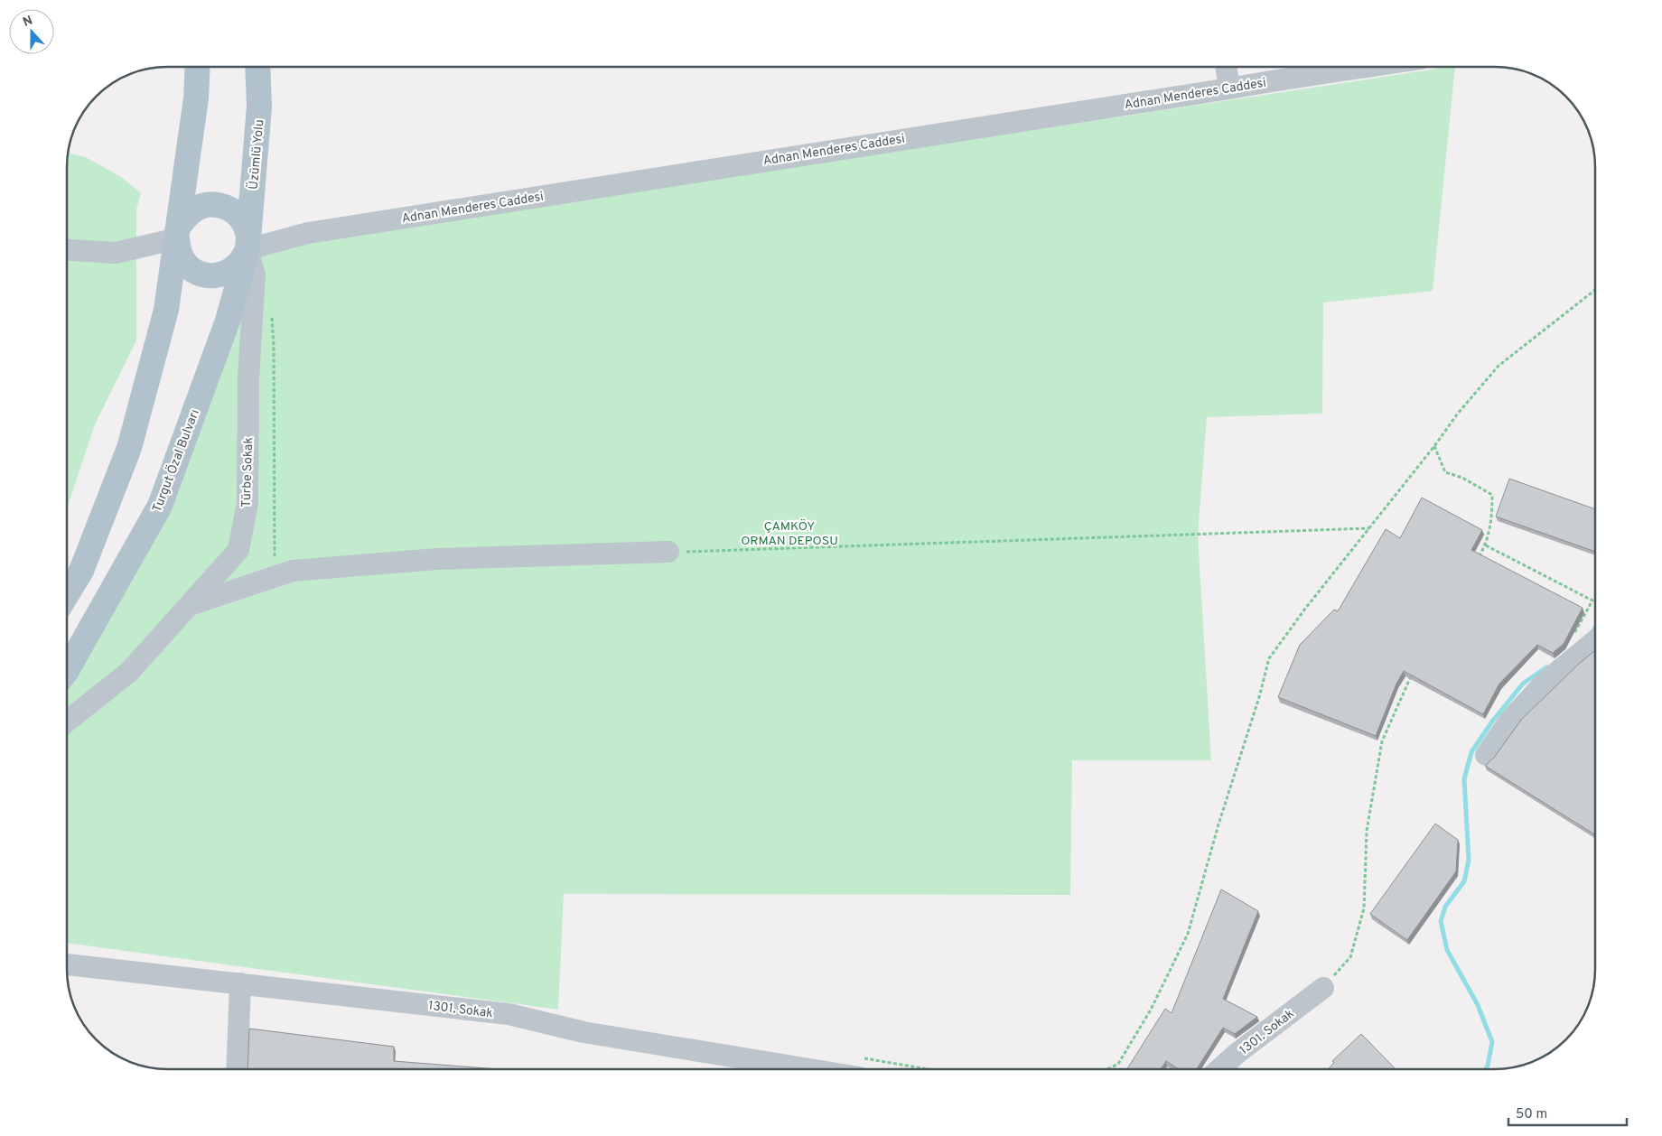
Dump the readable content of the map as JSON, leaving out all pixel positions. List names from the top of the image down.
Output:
{
  "streets": {
    "main road": ["Üzümlü Yolu", "Turgut Özal Bulvarı"],
    "street": ["Adnan Menderes Caddesi", "Türbe Sokak", "1301. Sokak"]
  },
  "crossings": [
    ["Adnan Menderes Caddesi", "Üzümlü Yolu"],
    ["Adnan Menderes Caddesi", "Turgut Özal Bulvarı"],
    ["Adnan Menderes Caddesi", "Türbe Sokak"],
    ["Üzümlü Yolu", "Turgut Özal Bulvarı"],
    ["Üzümlü Yolu", "Türbe Sokak"],
    ["Turgut Özal Bulvarı", "Türbe Sokak"]
  ],
  "parks": ["ÇAMKÖY ORMAN DEPOSU"],
  "scale_bar": "50 m",
  "north": "top"
}
